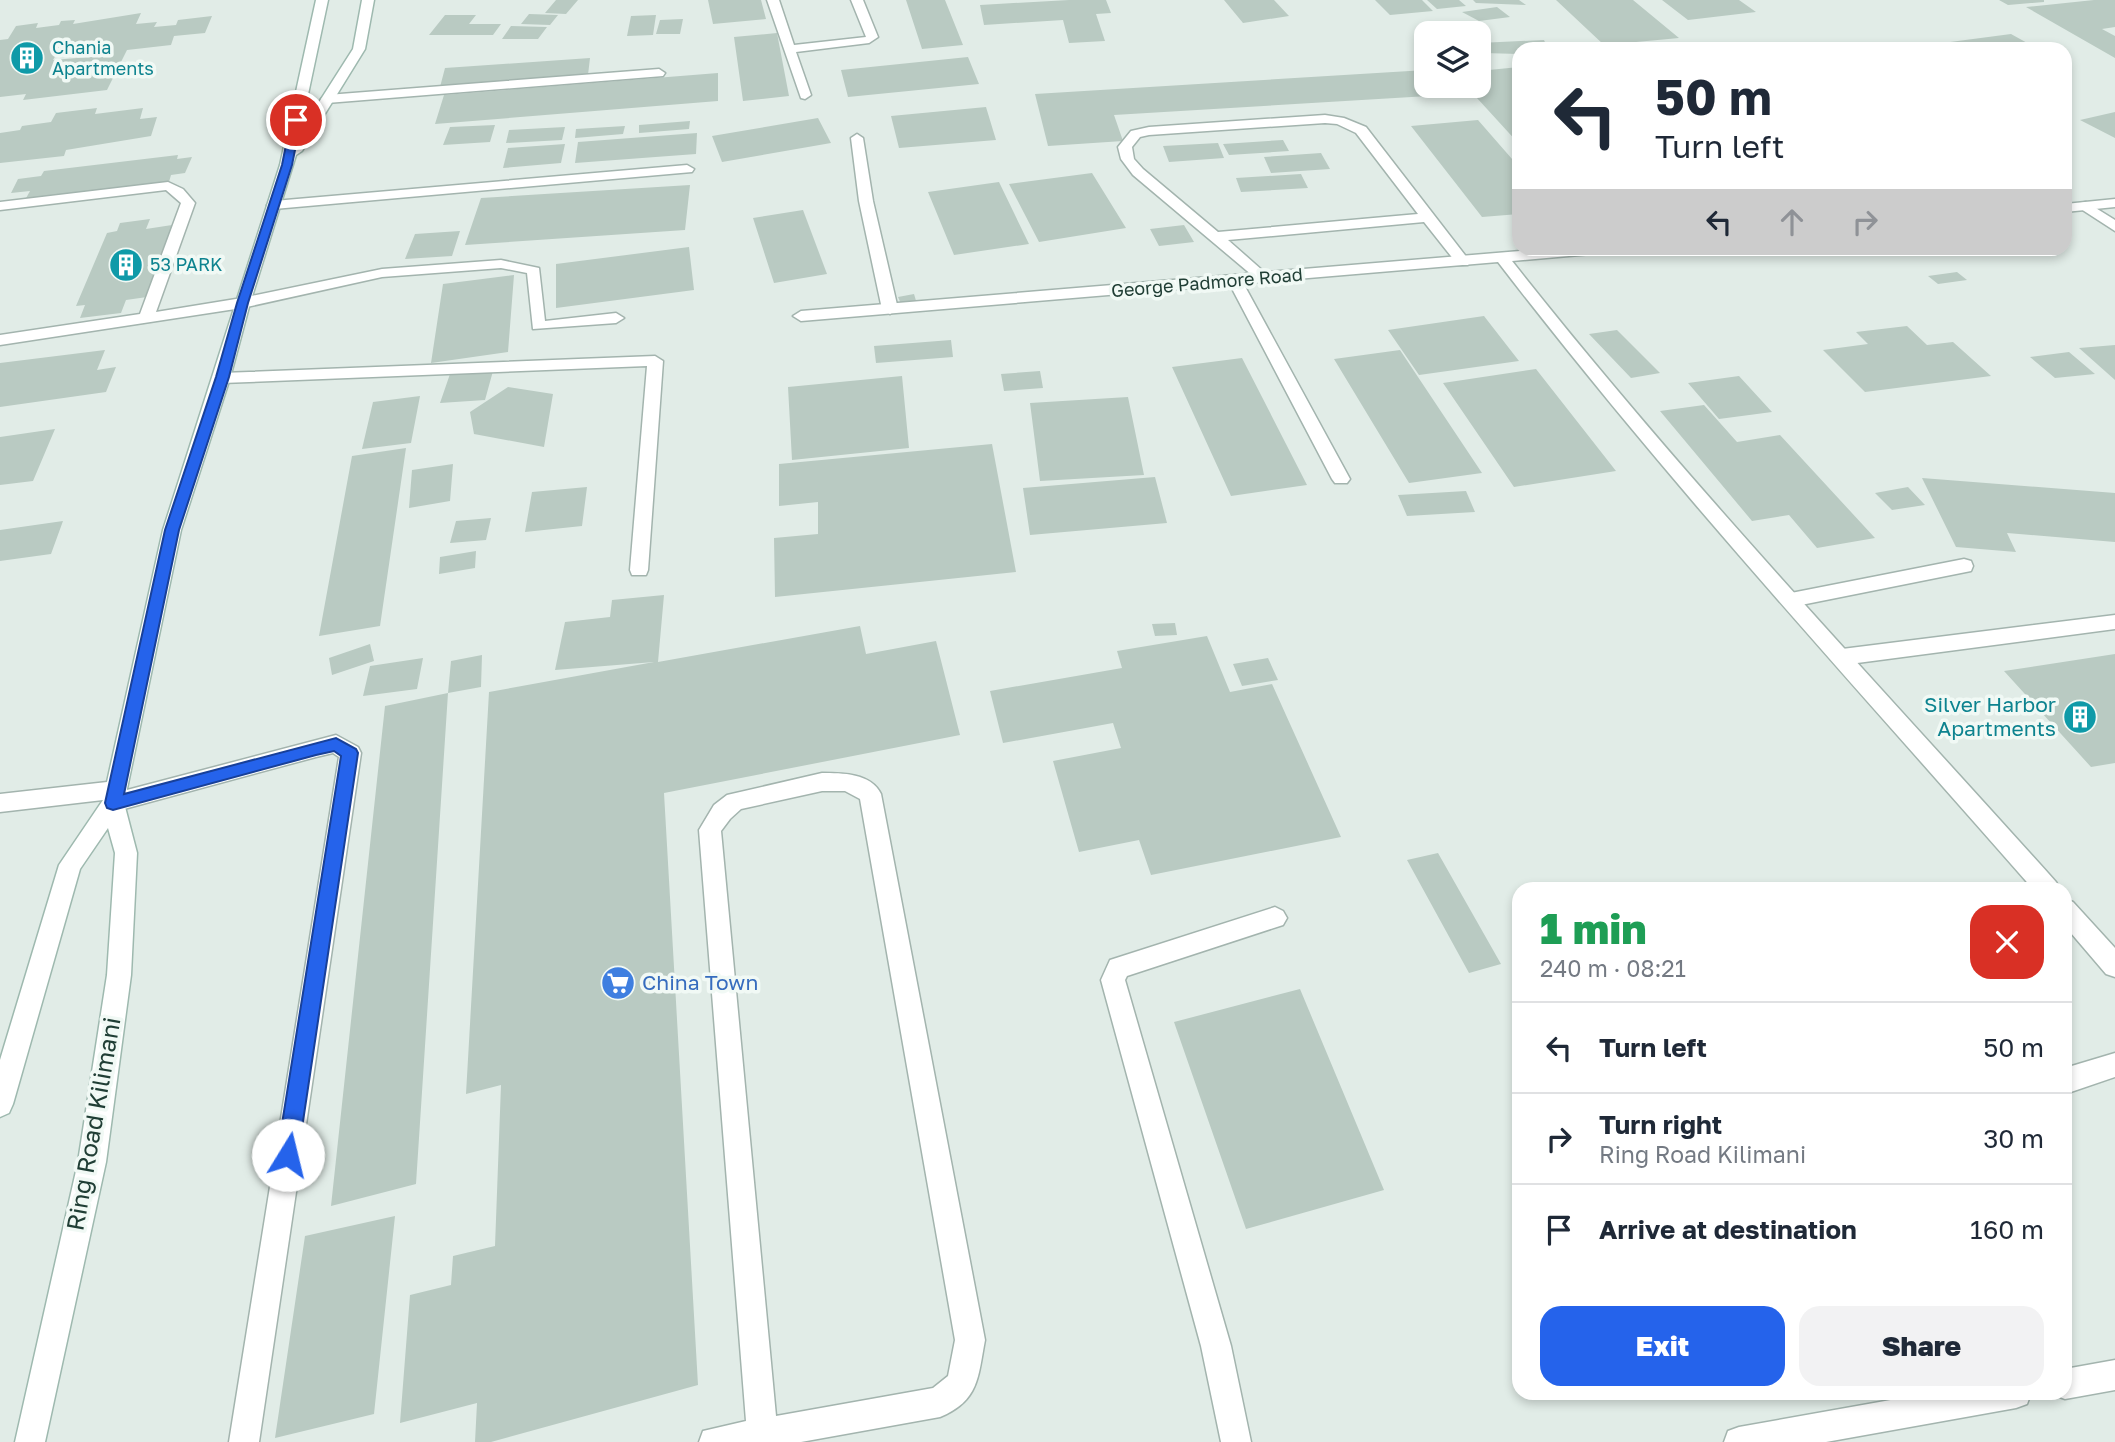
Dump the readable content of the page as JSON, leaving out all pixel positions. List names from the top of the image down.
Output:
{
  "streets": {
    "street": ["George Padmore Road", "Ring Road Kilimani"]
  },
  "places": {
    "building": ["Chania Apartments", "53 PARK", "Silver Harbor Apartments"],
    "supermarket": ["China Town"]
  },
  "page": {
    "turn": ["50 m", "Turn left"],
    "heading": ["1 min", "240 m · 08:21"],
    "list": [
      {
        "name": "Turn left",
        "value": "50 m"
      },
      {
        "name": "Turn right",
        "note": "Ring Road Kilimani",
        "value": "30 m"
      },
      {
        "name": "Arrive at destination",
        "value": "160 m"
      }
    ],
    "buttons": ["Exit", "Share"]
  }
}
